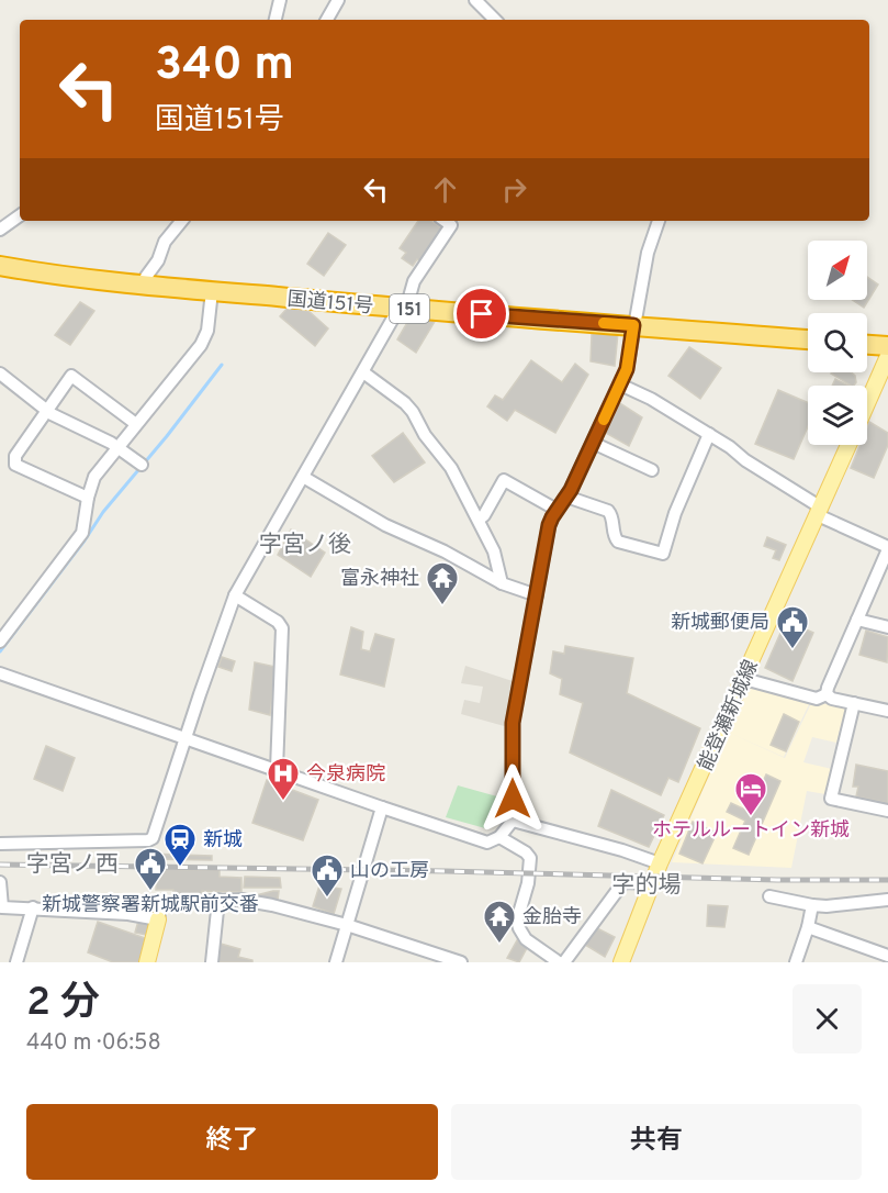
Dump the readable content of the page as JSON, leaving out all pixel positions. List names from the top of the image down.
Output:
{
  "streets": {
    "highway": ["国道151号", "151"],
    "main road": ["能登瀬新城線"]
  },
  "districts": ["字宮ノ後", "字宮ノ西", "字的場"],
  "places": {
    "temple": ["富永神社", "金胎寺"],
    "public building": ["新城郵便局", "新城警察署新城駅前交番", "山の工房"],
    "hospital": ["今泉病院"],
    "hotel": ["ホテルルートイン新城"],
    "station": ["新城"]
  },
  "north": "top right",
  "page": {
    "turn": ["340 m", "国道151号"],
    "heading": ["2 分", "440 m · 06:58"],
    "buttons": ["終了", "共有"]
  }
}
